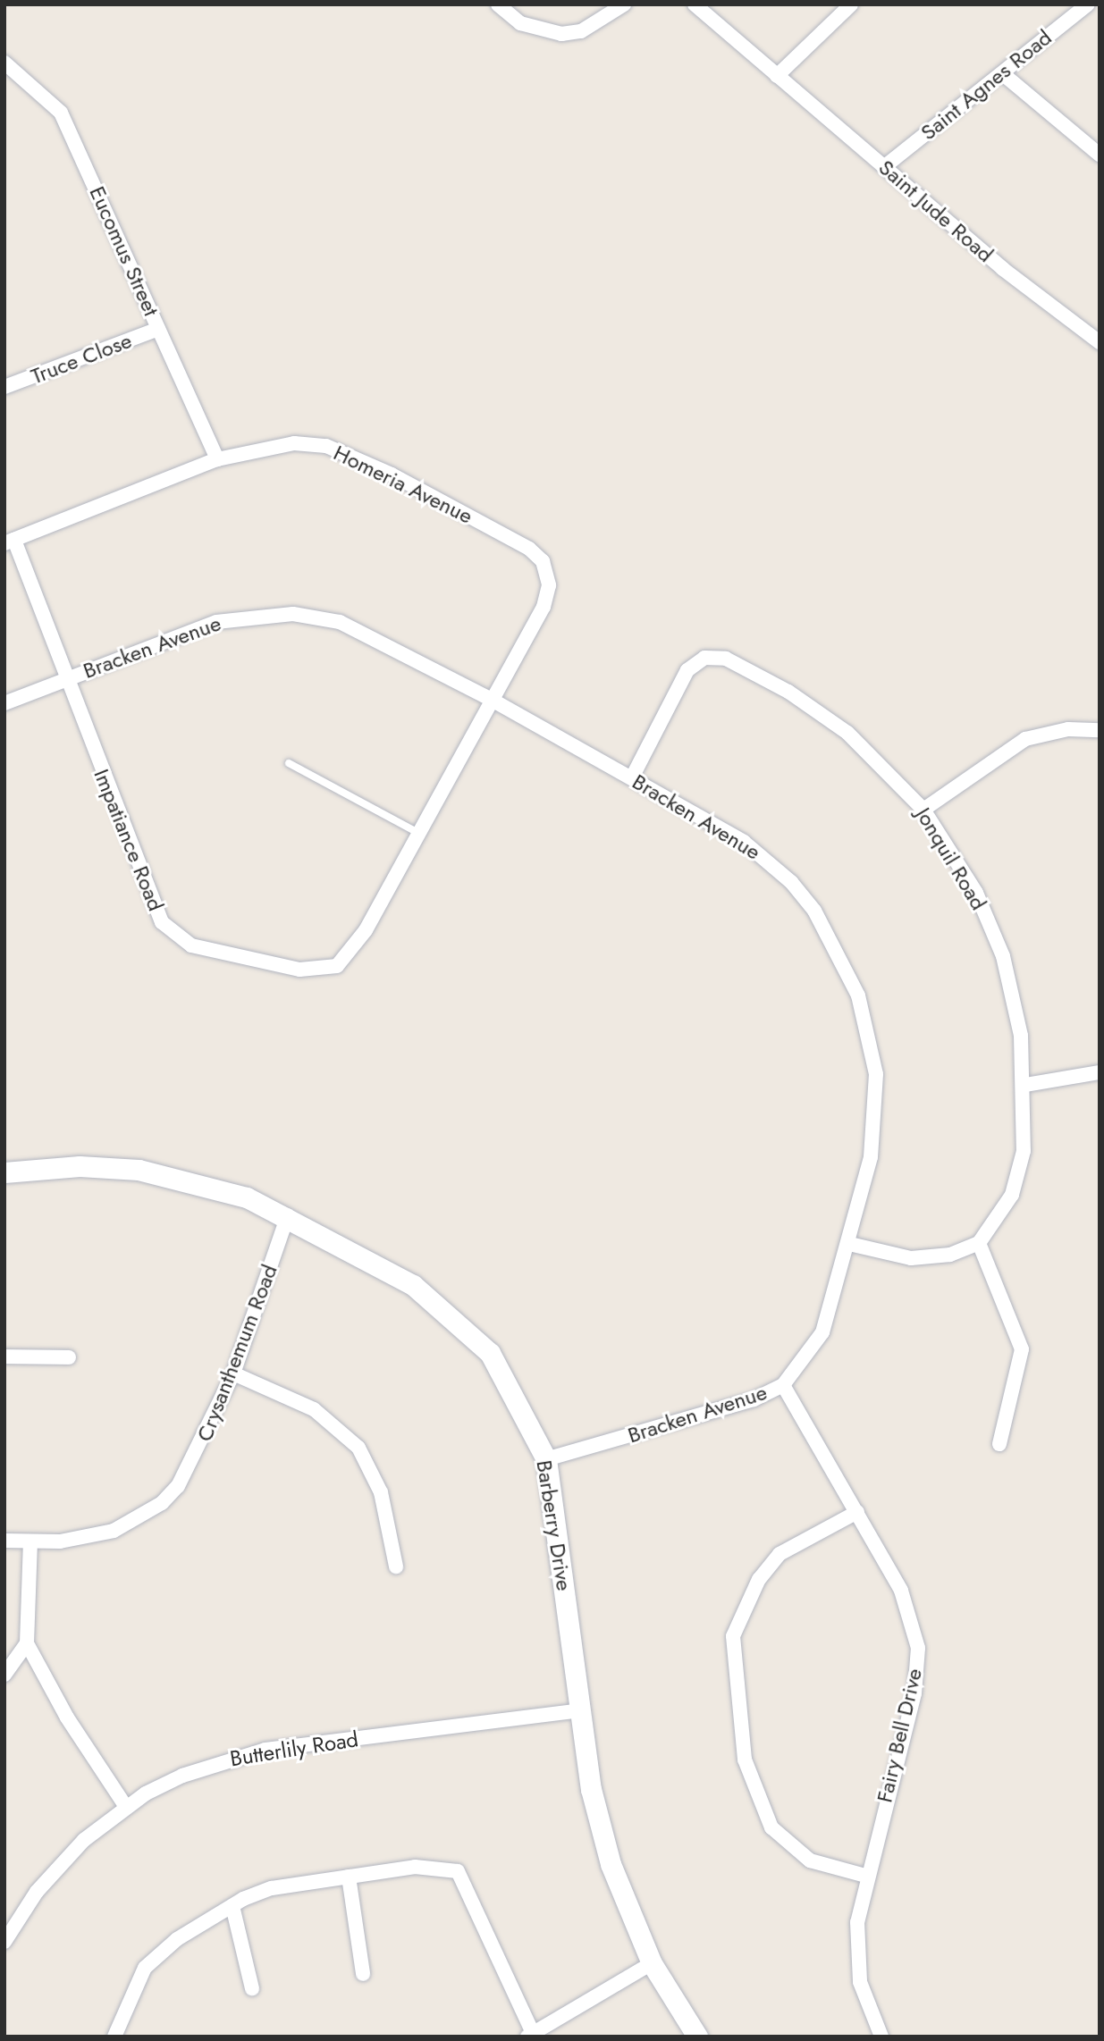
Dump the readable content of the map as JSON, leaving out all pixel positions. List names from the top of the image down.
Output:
{
  "streets": {
    "street": [
      "Saint Agnes Road",
      "Saint Jude Road",
      "Eucomus Street",
      "Truce Close",
      "Homeria Avenue",
      "Bracken Avenue",
      "Impatiance Road",
      "Jonquil Road",
      "Crysanthemum Road",
      "Barberry Drive",
      "Fairy Bell Drive",
      "Butterlily Road"
    ]
  },
  "crossings": [
    ["Saint Agnes Road", "Saint Jude Road"],
    ["Eucomus Street", "Truce Close"],
    ["Eucomus Street", "Homeria Avenue"],
    ["Homeria Avenue", "Bracken Avenue"],
    ["Homeria Avenue", "Impatiance Road"],
    ["Bracken Avenue", "Impatiance Road"],
    ["Bracken Avenue", "Jonquil Road"],
    ["Bracken Avenue", "Barberry Drive"],
    ["Bracken Avenue", "Fairy Bell Drive"],
    ["Crysanthemum Road", "Barberry Drive"],
    ["Barberry Drive", "Butterlily Road"]
  ]
}
